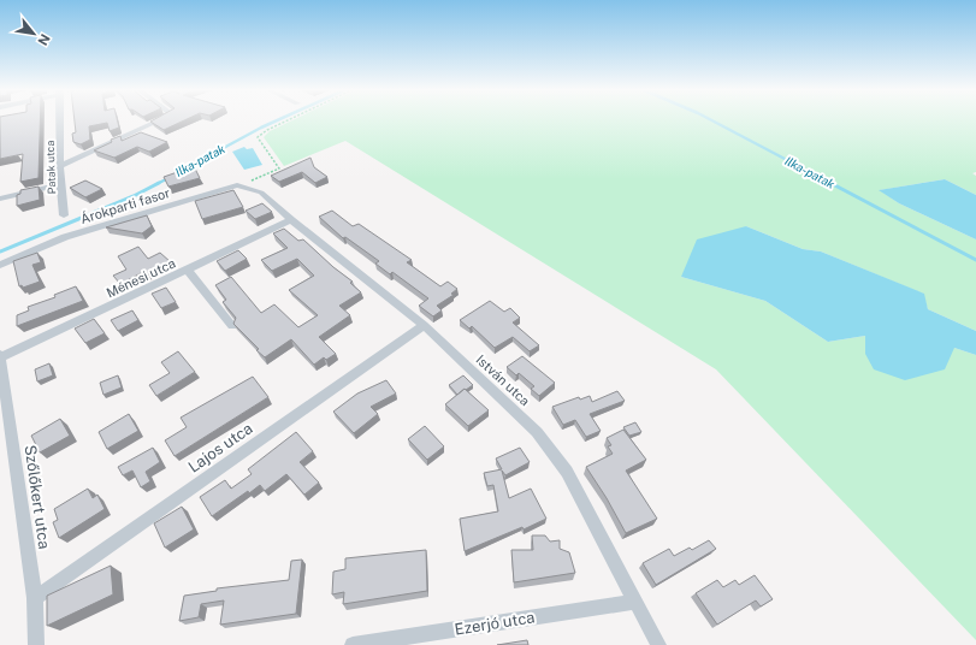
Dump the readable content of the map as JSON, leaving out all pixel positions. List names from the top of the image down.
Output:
{
  "streets": {
    "street": [
      "Patak utca",
      "Árokparti fasor",
      "Ménesi utca",
      "István utca",
      "Lajos utca",
      "Szőlőkert utca",
      "Ezerjó utca"
    ]
  },
  "crossings": [
    ["Árokparti fasor", "István utca"],
    ["Ménesi utca", "István utca"],
    ["Ménesi utca", "Szőlőkert utca"],
    ["István utca", "Lajos utca"],
    ["István utca", "Ezerjó utca"],
    ["Lajos utca", "Szőlőkert utca"]
  ],
  "water": ["Ilka-patak"],
  "north": "bottom right"
}
